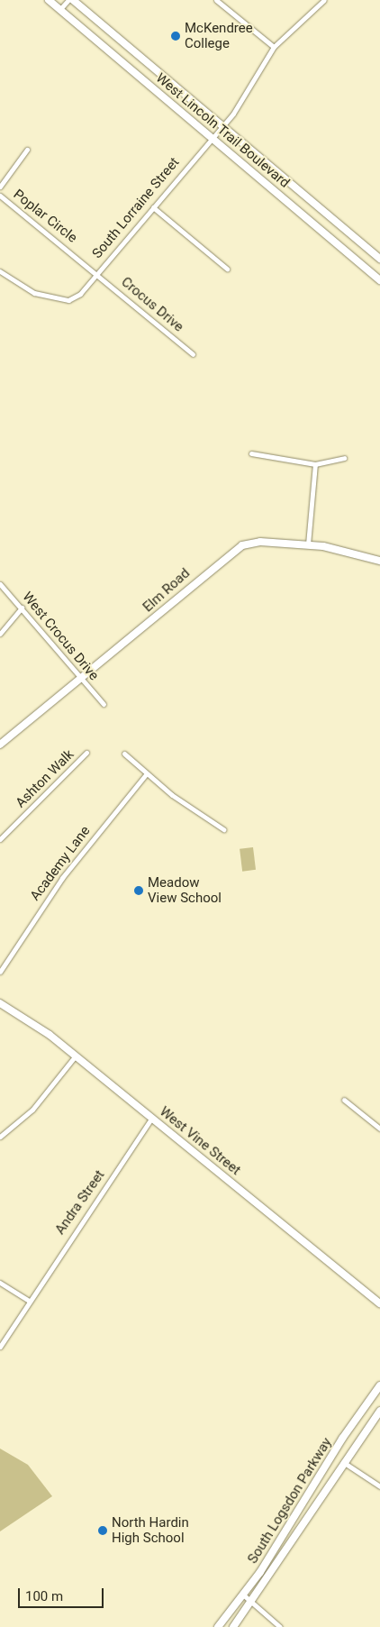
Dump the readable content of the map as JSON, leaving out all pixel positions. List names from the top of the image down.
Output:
{
  "streets": {
    "main road": [
      "West Lincoln Trail Boulevard",
      "Elm Road",
      "West Vine Street",
      "South Logsdon Parkway"
    ],
    "street": [
      "South Lorraine Street",
      "Poplar Circle",
      "Crocus Drive",
      "West Crocus Drive",
      "Ashton Walk",
      "Academy Lane",
      "Andra Street"
    ]
  },
  "crossings": [
    ["West Lincoln Trail Boulevard", "South Lorraine Street"],
    ["South Lorraine Street", "Poplar Circle"],
    ["South Lorraine Street", "Crocus Drive"],
    ["Poplar Circle", "Crocus Drive"],
    ["Elm Road", "West Crocus Drive"],
    ["West Vine Street", "Andra Street"]
  ],
  "places": ["McKendree College", "Meadow View School", "North Hardin High School"],
  "scale_bar": "100 m"
}
